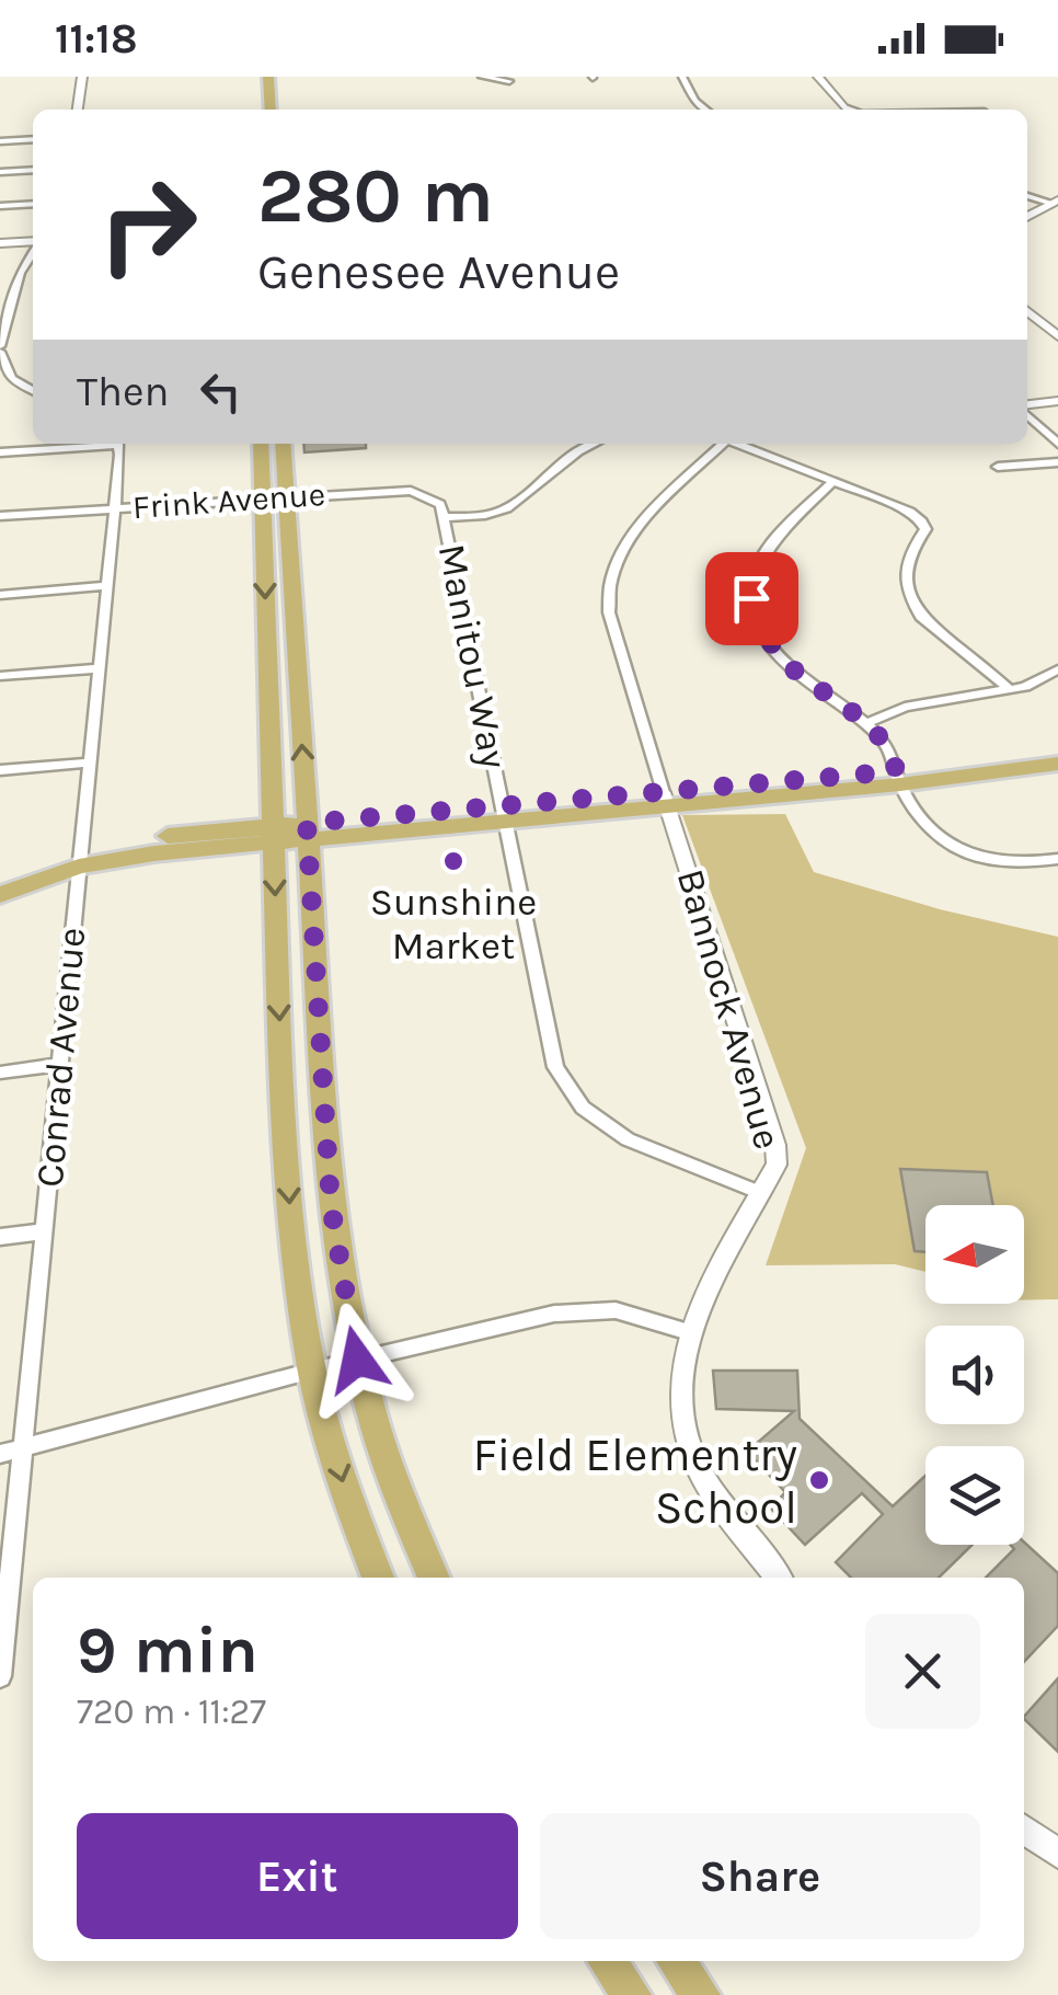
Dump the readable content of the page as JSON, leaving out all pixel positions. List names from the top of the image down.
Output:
{
  "streets": {
    "street": [
      "Frink Avenue",
      "Manitou Way",
      "Bannock Avenue",
      "Conrad Avenue"
    ]
  },
  "crossings": [
    ["Frink Avenue", "Manitou Way"],
    ["Frink Avenue", "Conrad Avenue"],
    ["Manitou Way", "Bannock Avenue"]
  ],
  "places": ["Sunshine Market", "Field Elementry School"],
  "north": "left",
  "page": {
    "status": "11:18",
    "turn": ["280 m", "Genesee Avenue"],
    "then": "Then",
    "heading": ["9 min", "720 m · 11:27"],
    "buttons": ["Exit", "Share"]
  }
}
